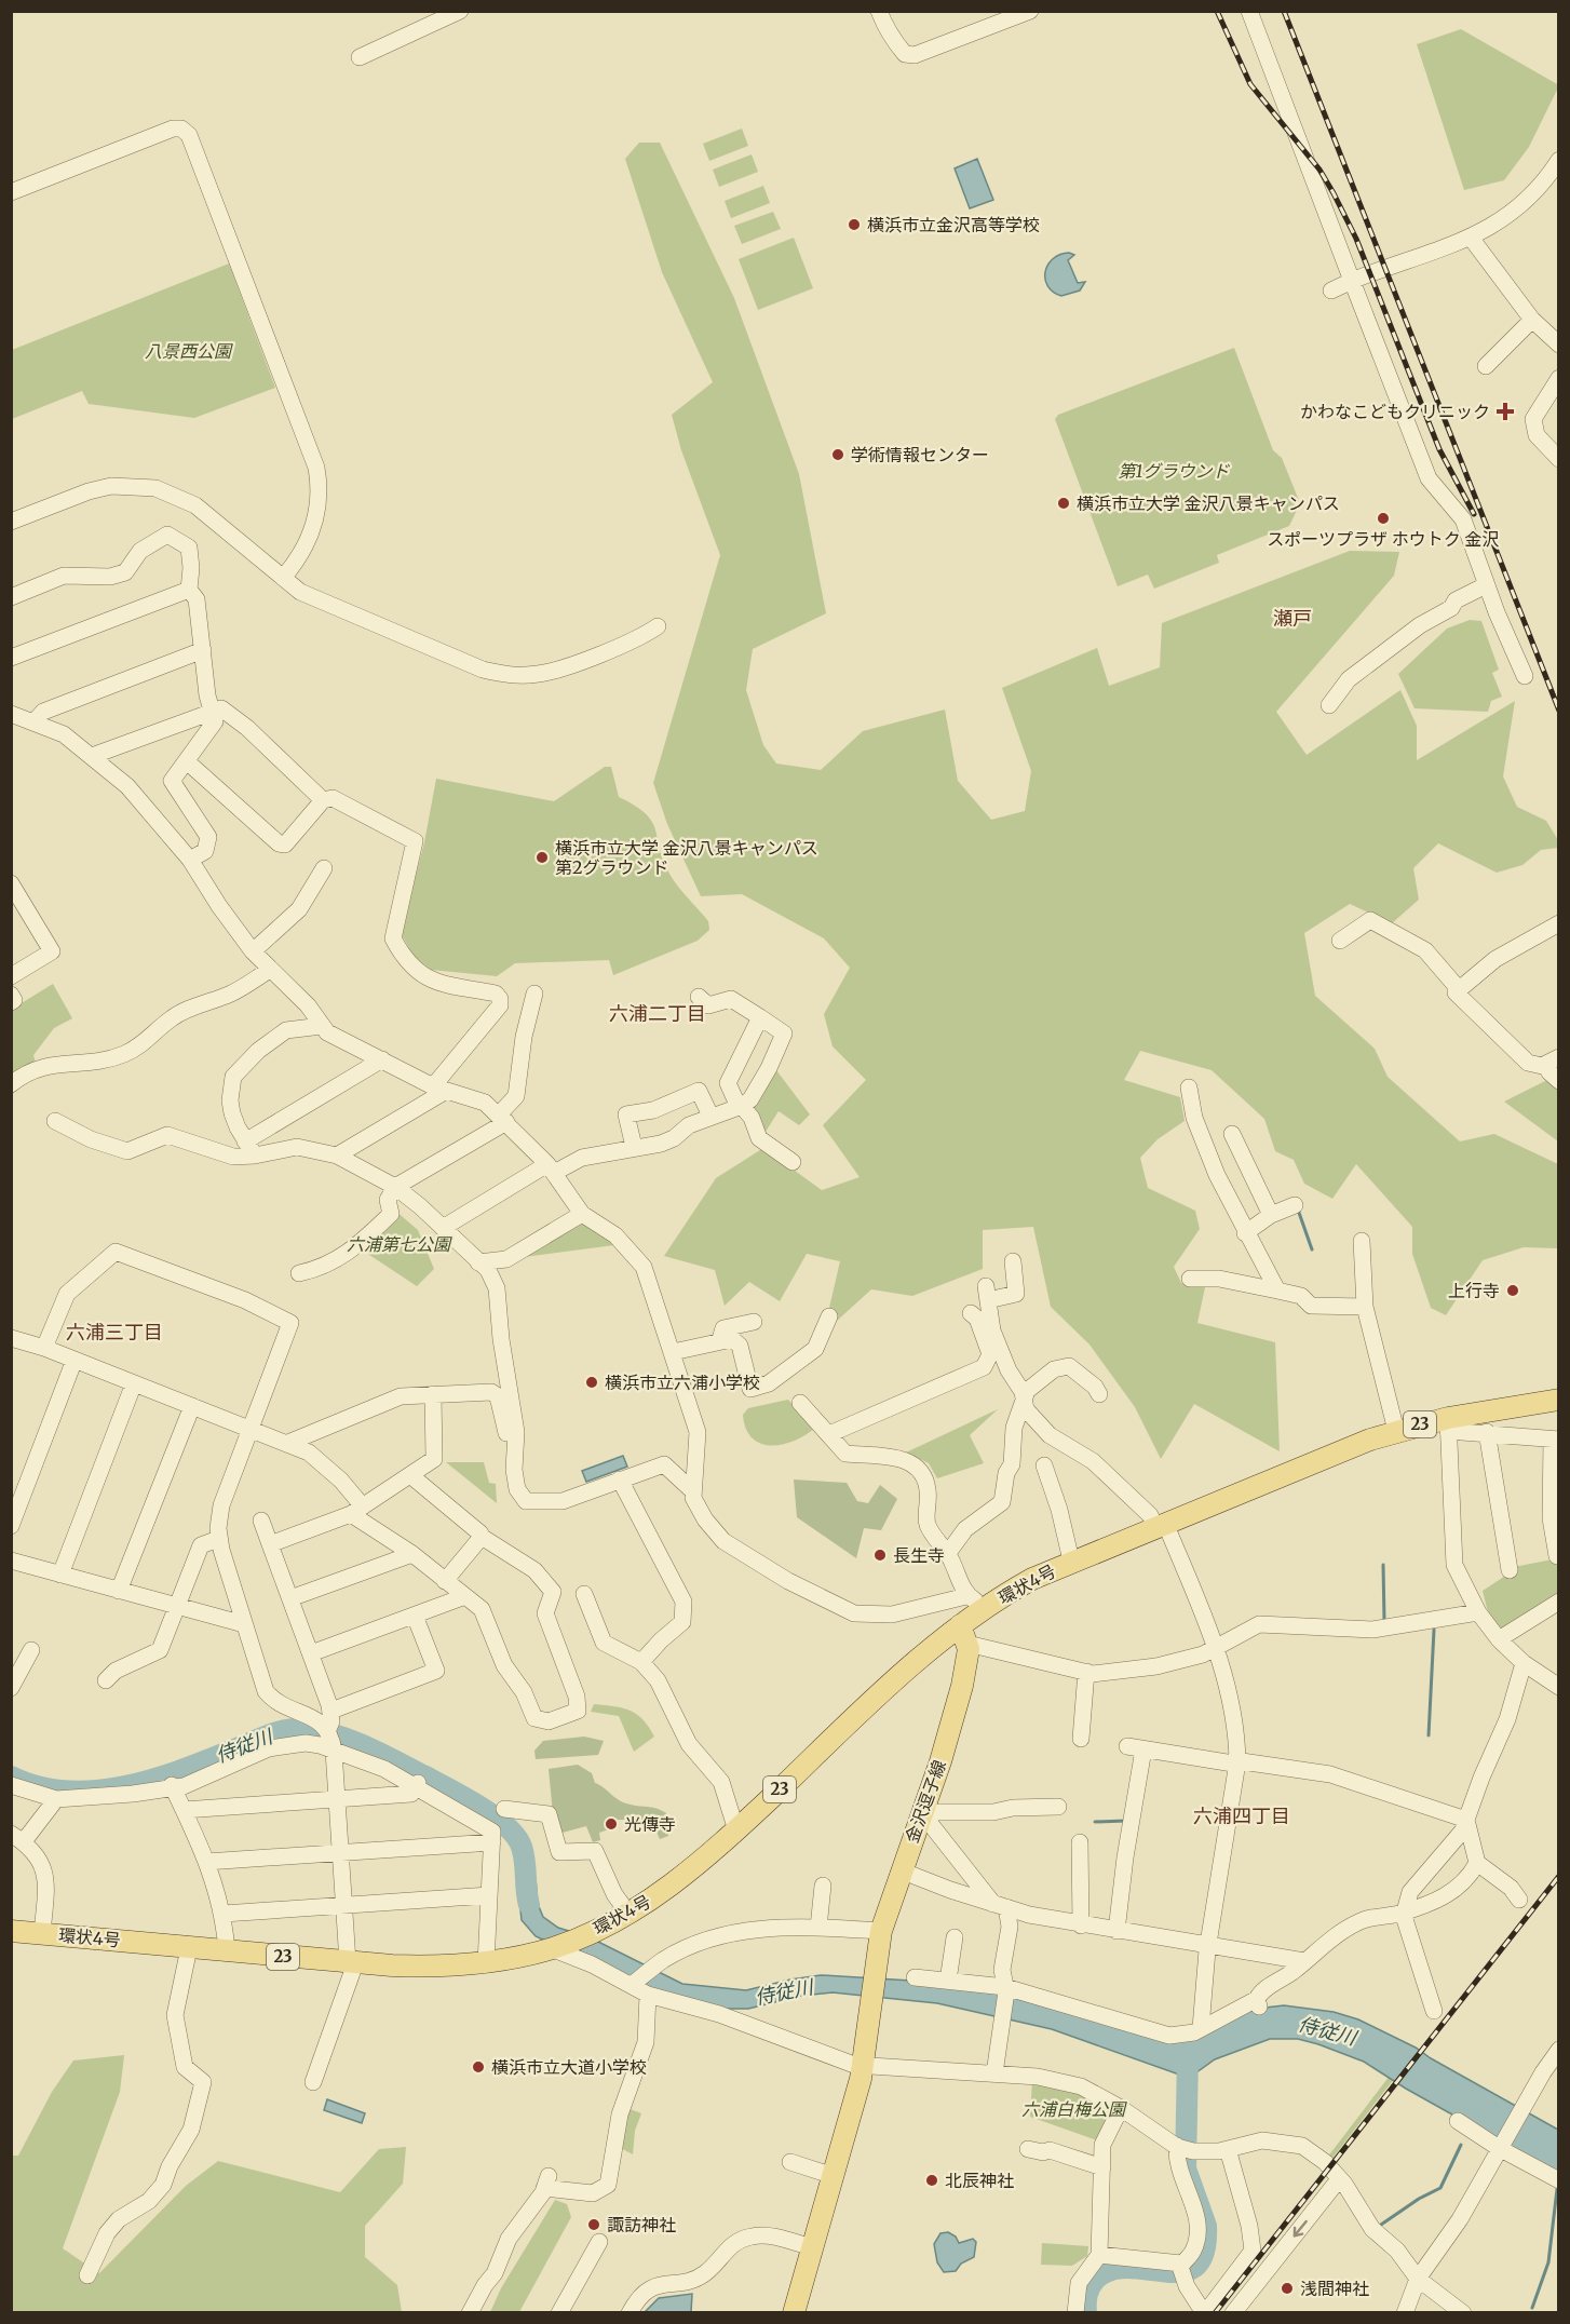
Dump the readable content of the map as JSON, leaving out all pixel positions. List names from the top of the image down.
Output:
{
  "streets": {
    "main road": ["23", "環状4号", "金沢逗子線"]
  },
  "crossings": [
    ["環状4号", "金沢逗子線"]
  ],
  "districts": [
    "瀬戸",
    "六浦二丁目",
    "六浦三丁目",
    "六浦四丁目"
  ],
  "water": ["侍従川"],
  "parks": [
    "八景西公園",
    "第1グラウンド",
    "六浦第七公園",
    "六浦白梅公園"
  ],
  "places": {
    "other": [
      "横浜市立金沢高等学校",
      "学術情報センター",
      "横浜市立大学 金沢八景キャンパス",
      "スポーツプラザ ホウトク 金沢",
      "横浜市立大学 金沢八景キャンパス 第2グラウンド",
      "上行寺",
      "横浜市立六浦小学校",
      "長生寺",
      "光傳寺",
      "横浜市立大道小学校",
      "北辰神社",
      "諏訪神社",
      "浅間神社"
    ],
    "health": ["かわなこどもクリニック"]
  }
}
